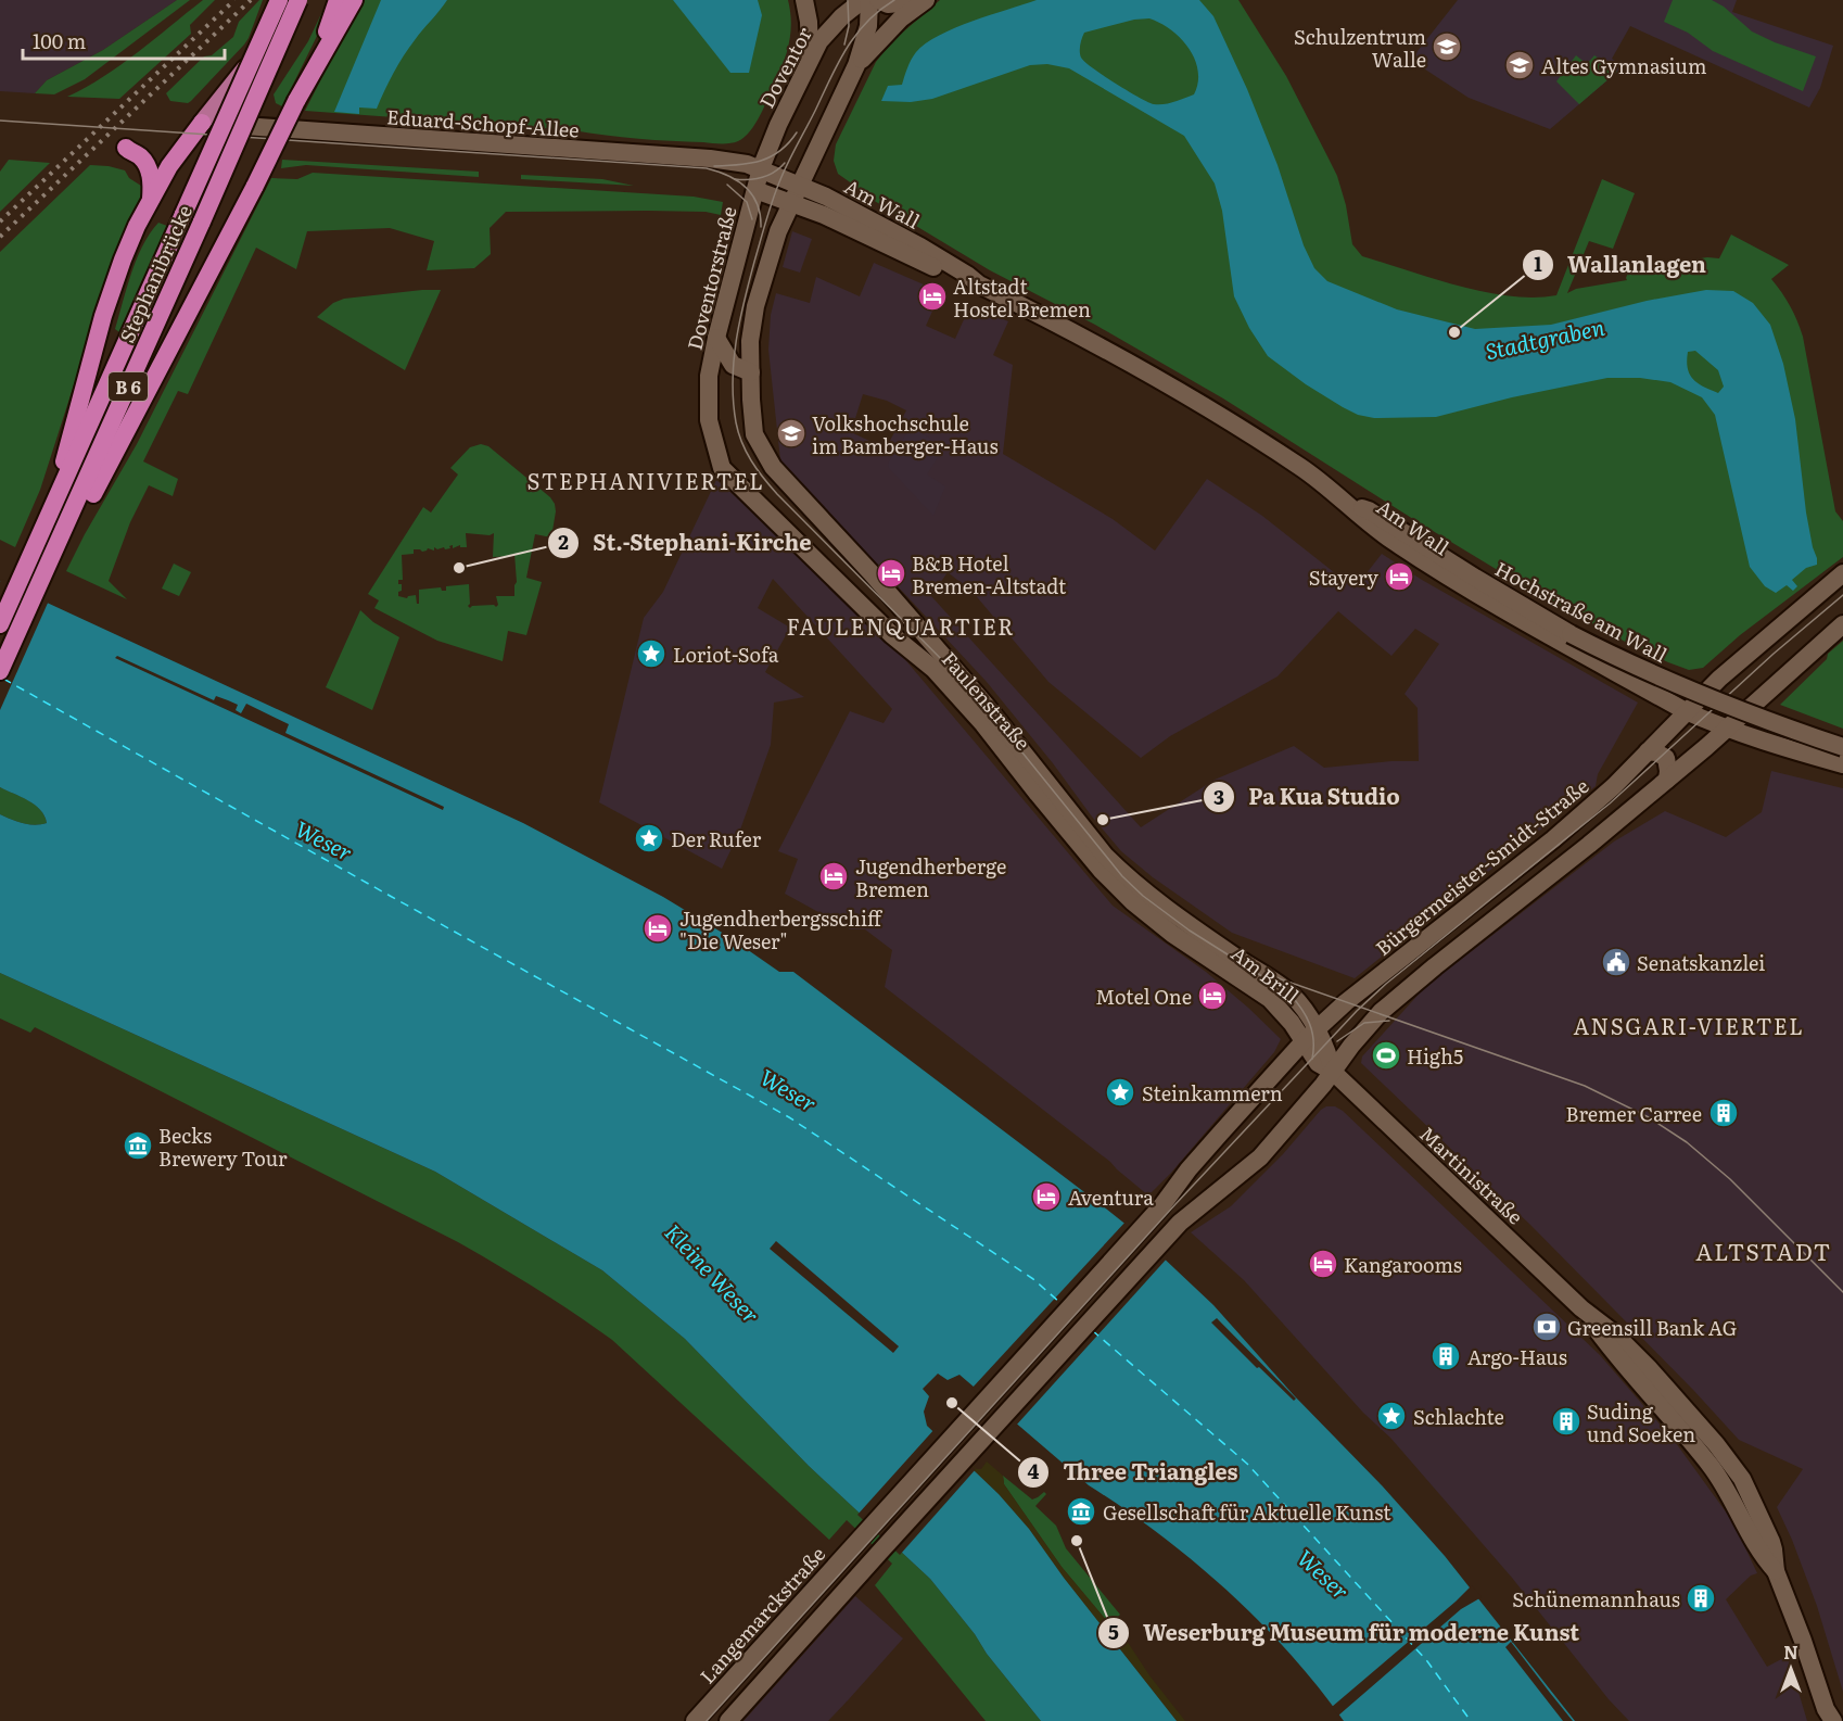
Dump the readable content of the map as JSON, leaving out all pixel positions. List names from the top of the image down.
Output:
{
  "streets": {
    "highway": ["Stephanibrücke", "B 6"],
    "main road": [
      "Doventor",
      "Eduard-Schopf-Allee",
      "Am Wall",
      "Doventorstraße",
      "Hochstraße am Wall",
      "Faulenstraße",
      "Bürgermeister-Smidt-Straße",
      "Am Brill",
      "Martinistraße",
      "Langemarckstraße"
    ]
  },
  "crossings": [
    ["Doventor", "Eduard-Schopf-Allee"],
    ["Doventor", "Am Wall"],
    ["Doventor", "Doventorstraße"],
    ["Eduard-Schopf-Allee", "Am Wall"],
    ["Eduard-Schopf-Allee", "Doventorstraße"],
    ["Am Wall", "Doventorstraße"],
    ["Am Wall", "Hochstraße am Wall"],
    ["Am Wall", "Bürgermeister-Smidt-Straße"],
    ["Doventorstraße", "Faulenstraße"],
    ["Faulenstraße", "Am Brill"],
    ["Bürgermeister-Smidt-Straße", "Am Brill"],
    ["Bürgermeister-Smidt-Straße", "Langemarckstraße"],
    ["Am Brill", "Martinistraße"]
  ],
  "districts": [
    "STEPHANIVIERTEL",
    "FAULENQUARTIER",
    "ANSGARI-VIERTEL",
    "ALTSTADT"
  ],
  "water": ["Stadtgraben", "Weser", "Kleine Weser"],
  "places": {
    "school or university": ["Schulzentrum Walle", "Altes Gymnasium", "Volkshochschule im Bamberger-Haus"],
    "hotel": [
      "Altstadt Hostel Bremen",
      "B&B Hotel Bremen-Altstadt",
      "Stayery",
      "Jugendherberge Bremen",
      "Jugendherbergsschiff \"Die Weser\"",
      "Motel One",
      "Aventura",
      "Kangarooms"
    ],
    "other": [
      "Wallanlagen",
      "St.-Stephani-Kirche",
      "Pa Kua Studio",
      "Three Triangles",
      "Weserburg Museum für moderne Kunst"
    ],
    "place": [
      "Loriot-Sofa",
      "Der Rufer",
      "Steinkammern",
      "Schlachte"
    ],
    "public building": ["Senatskanzlei"],
    "sports": ["High5"],
    "building": [
      "Bremer Carree",
      "Argo-Haus",
      "Suding und Soeken",
      "Schünemannhaus"
    ],
    "museum": ["Becks Brewery Tour", "Gesellschaft für Aktuelle Kunst"],
    "bank": ["Greensill Bank AG"]
  },
  "scale_bar": "100 m",
  "north": "top"
}
